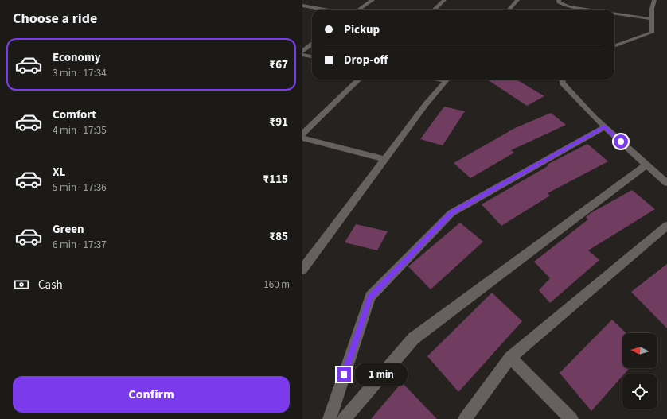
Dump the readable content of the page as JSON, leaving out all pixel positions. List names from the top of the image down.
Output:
{
  "north": "left",
  "page": {
    "heading": "Choose a ride",
    "banner": ["Pickup", "Drop-off"],
    "list": [
      {
        "name": "Economy",
        "note": "3 min · 17:34",
        "value": "₹67"
      },
      {
        "name": "Comfort",
        "note": "4 min · 17:35",
        "value": "₹91"
      },
      {
        "name": "XL",
        "note": "5 min · 17:36",
        "value": "₹115"
      },
      {
        "name": "Green",
        "note": "6 min · 17:37",
        "value": "₹85"
      }
    ],
    "pay": ["Cash", "160 m"],
    "bubble": "1 min",
    "buttons": "Confirm"
  }
}
